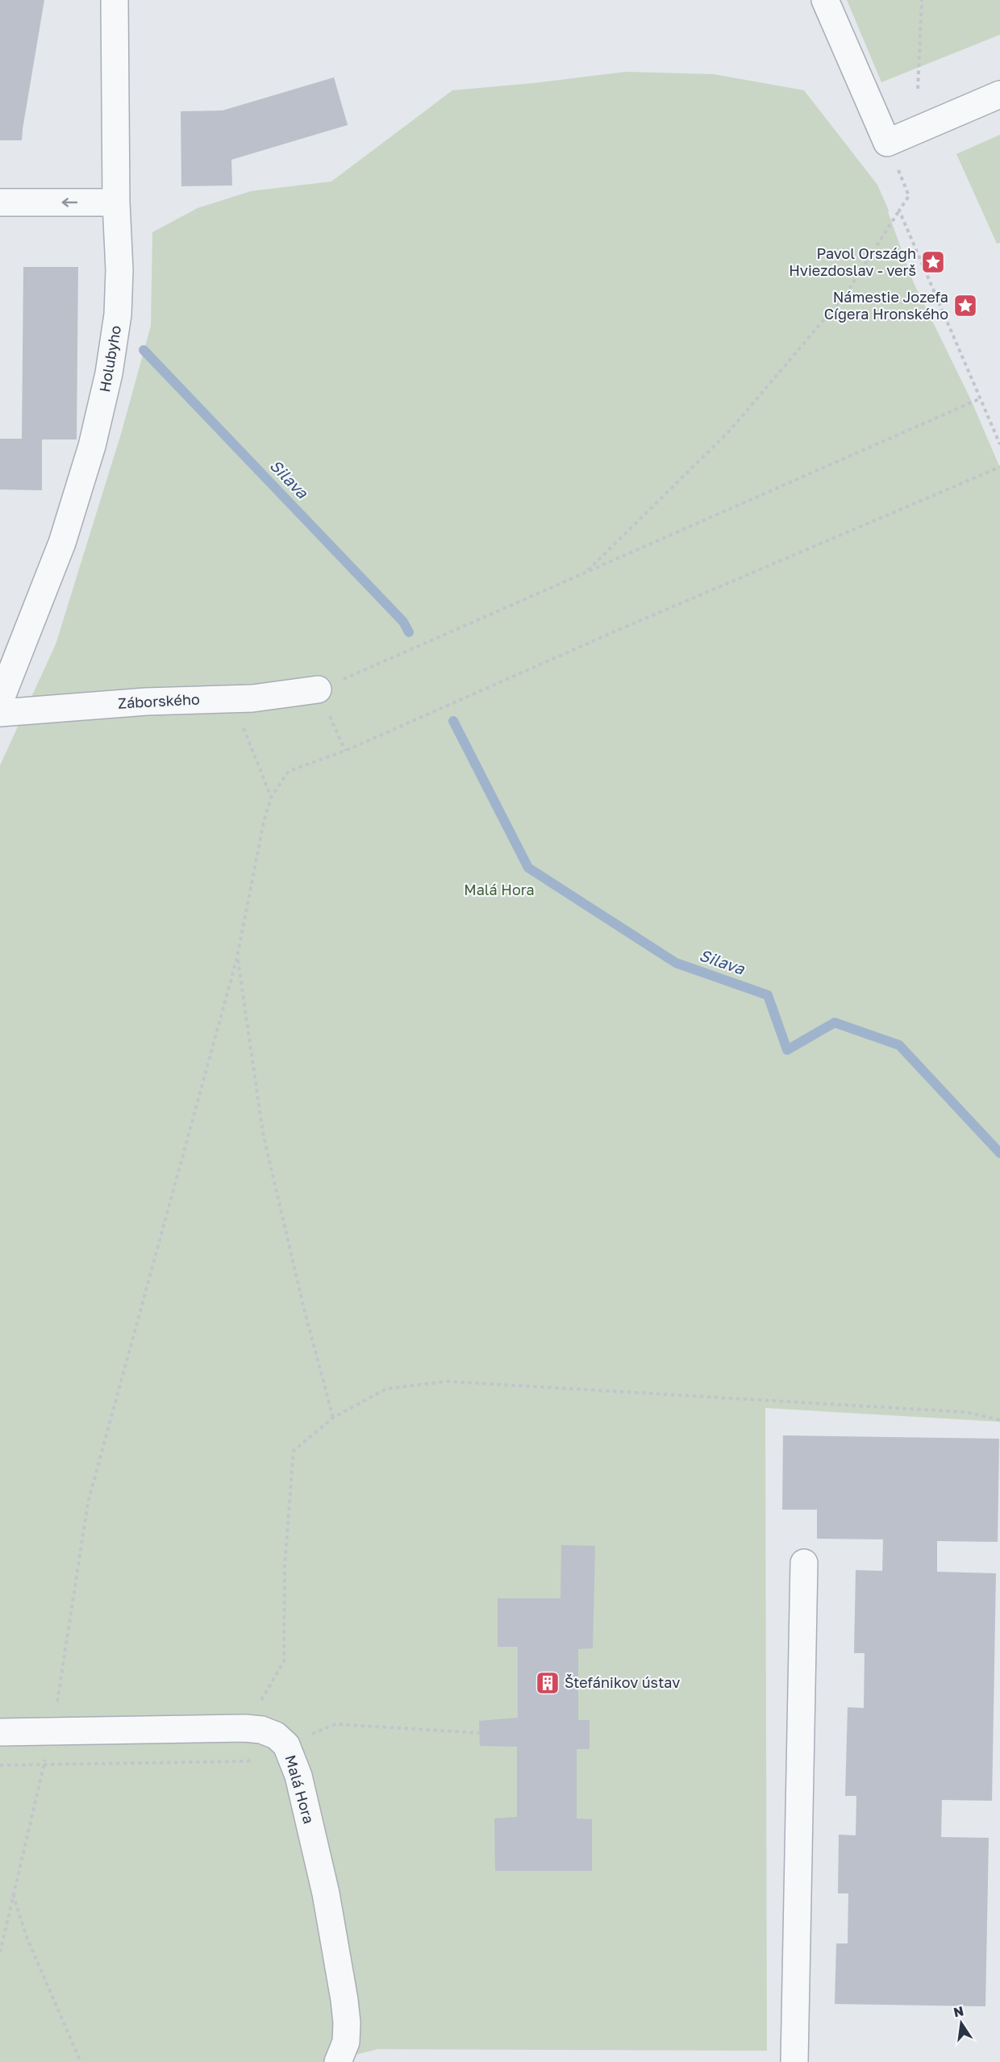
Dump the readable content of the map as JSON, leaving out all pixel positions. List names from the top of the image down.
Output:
{
  "streets": {
    "street": ["Holubyho", "Záborského", "Malá Hora"]
  },
  "water": ["Silava"],
  "parks": ["Malá Hora"],
  "places": {
    "place": ["Pavol Országh Hviezdoslav - verš", "Námestie Jozefa Cígera Hronského"],
    "building": ["Štefánikov ústav"]
  },
  "north": "top"
}
